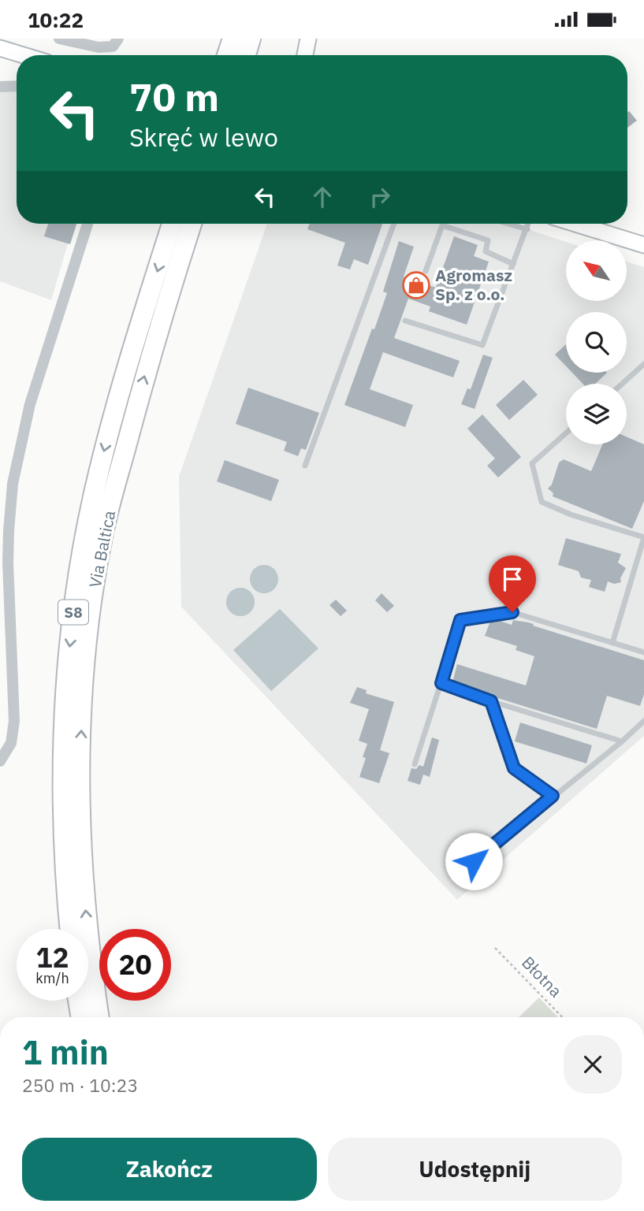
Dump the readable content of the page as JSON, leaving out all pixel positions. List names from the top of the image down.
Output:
{
  "streets": {
    "highway": ["Via Baltica", "S8"],
    "path": ["Błotna"]
  },
  "places": {
    "shop": ["Agromasz Sp. z o.o."]
  },
  "north": "top left",
  "page": {
    "status": "10:22",
    "turn": ["70 m", "Skręć w lewo"],
    "speed": "12 km/h",
    "limit": "20",
    "heading": ["1 min", "250 m · 10:23"],
    "buttons": ["Zakończ", "Udostępnij"]
  }
}
